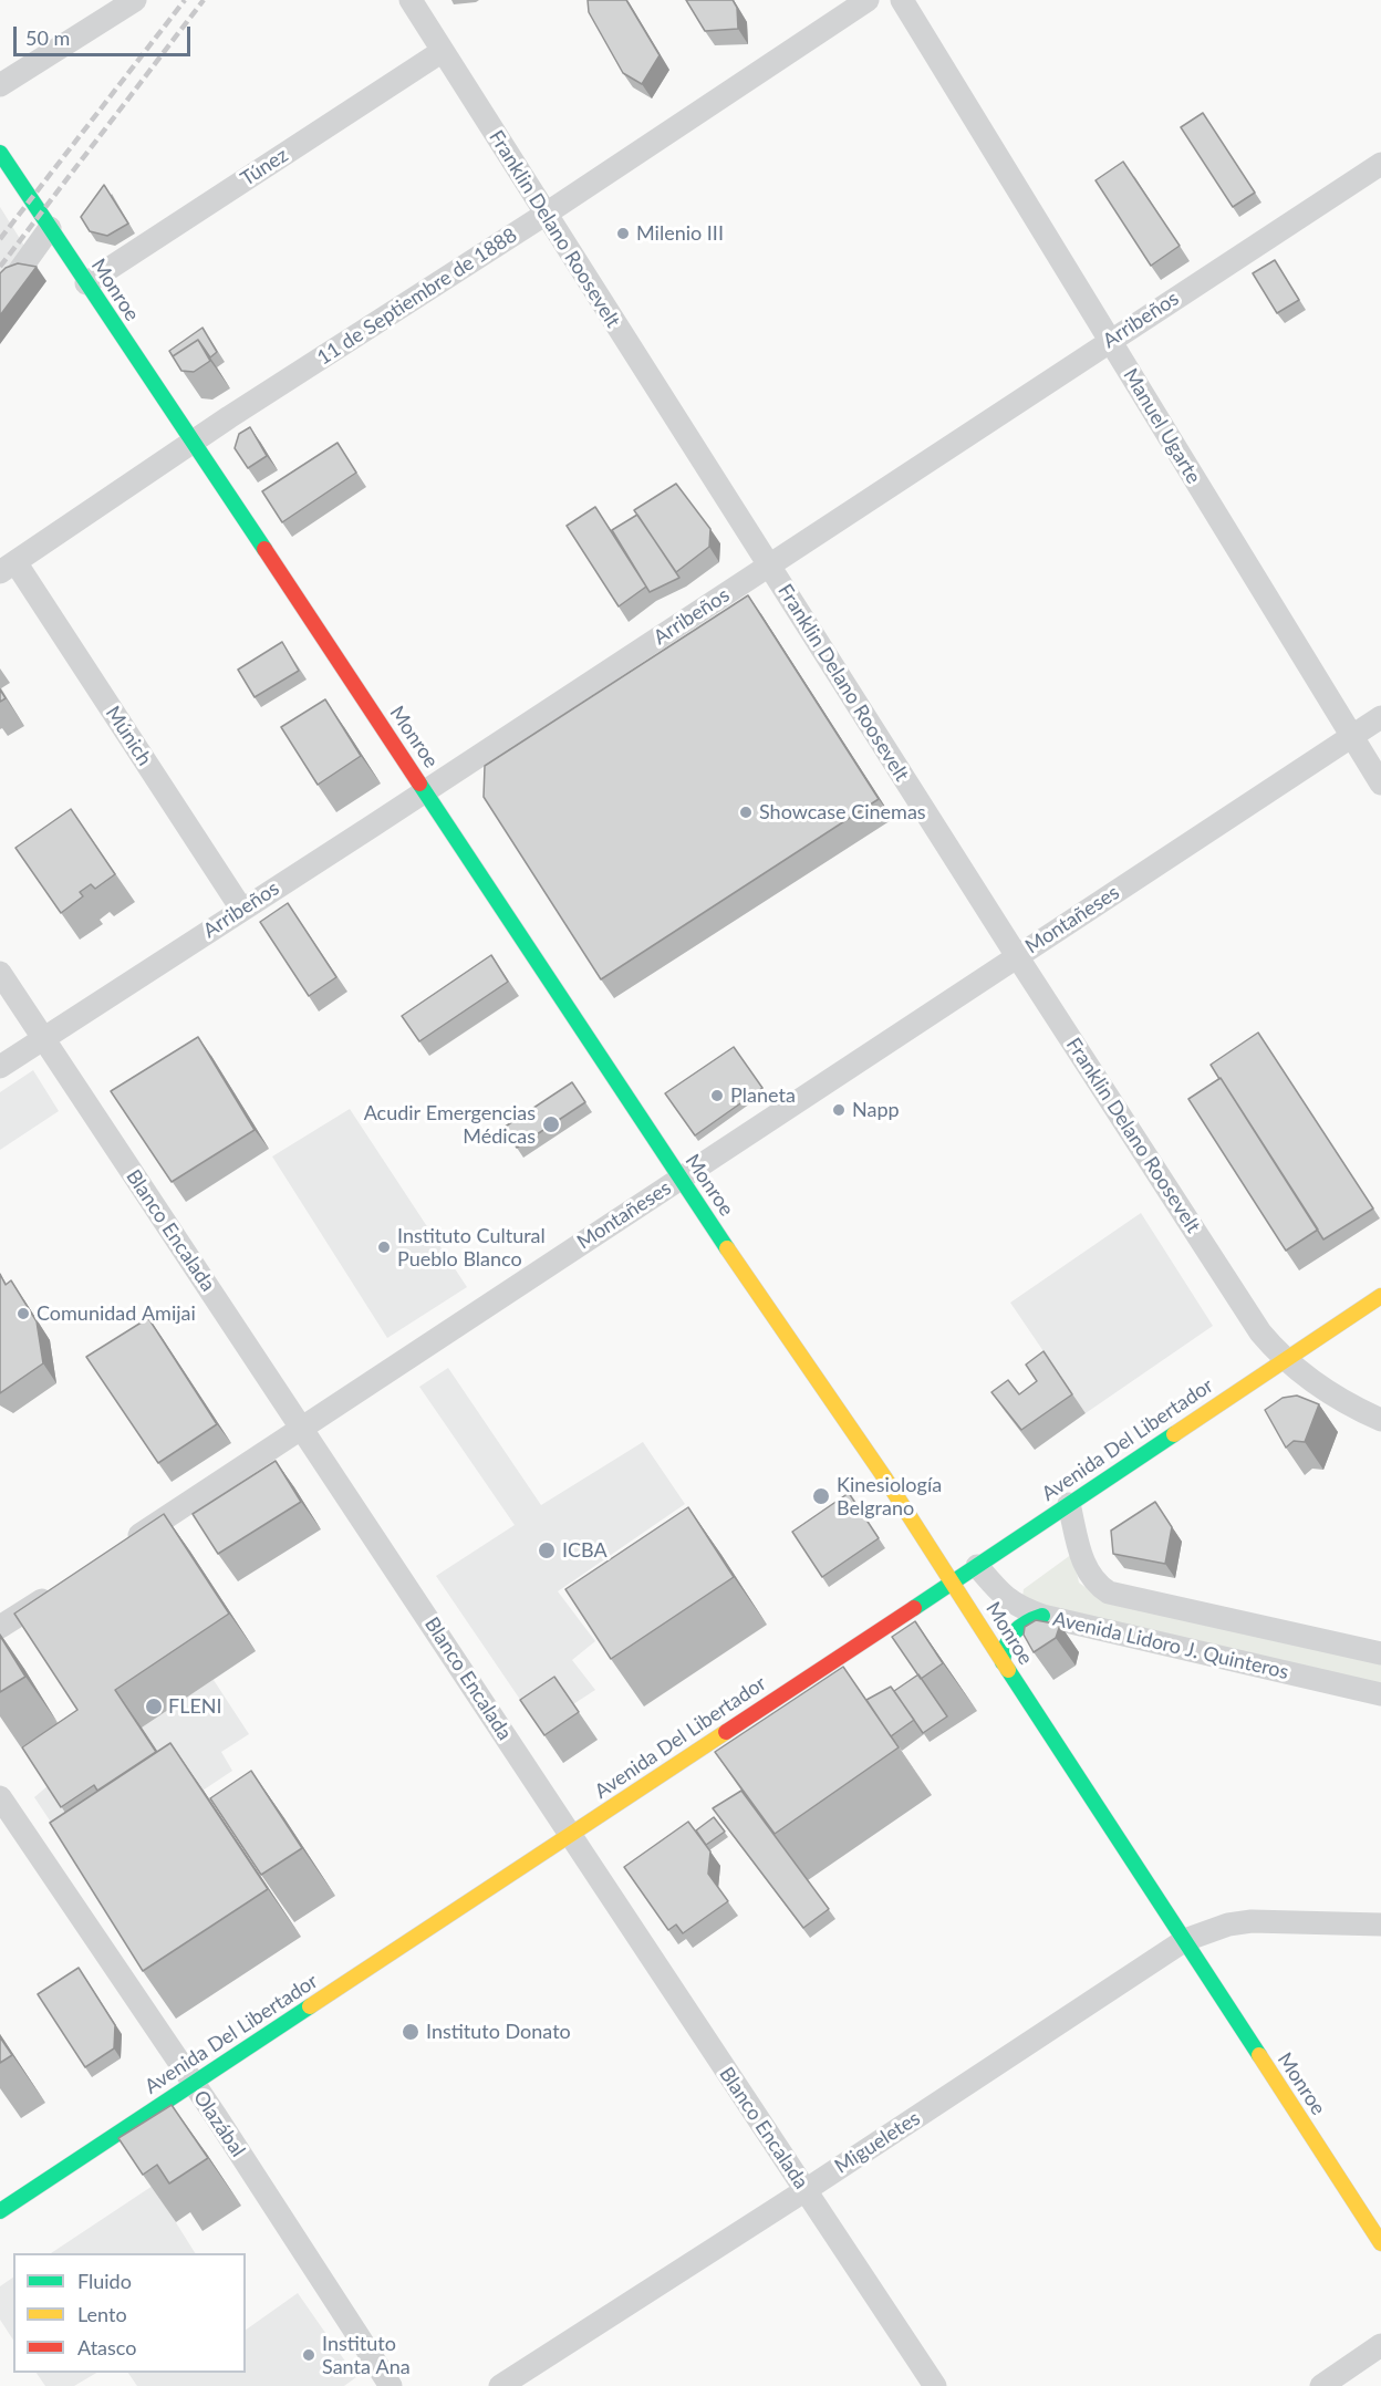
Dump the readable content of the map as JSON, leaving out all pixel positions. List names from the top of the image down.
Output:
{
  "streets": {
    "main road": ["Monroe", "Avenida Del Libertador"],
    "street": [
      "Túnez",
      "Franklin Delano Roosevelt",
      "11 de Septiembre de 1888",
      "Arribeños",
      "Manuel Ugarte",
      "Múnich",
      "Montañeses",
      "Blanco Encalada",
      "Avenida Lidoro J. Quinteros",
      "Olazábal",
      "Migueletes"
    ]
  },
  "crossings": [
    ["Túnez", "Franklin Delano Roosevelt"],
    ["Túnez", "Monroe"],
    ["Franklin Delano Roosevelt", "11 de Septiembre de 1888"],
    ["Franklin Delano Roosevelt", "Arribeños"],
    ["Franklin Delano Roosevelt", "Montañeses"],
    ["Franklin Delano Roosevelt", "Avenida Del Libertador"],
    ["Monroe", "11 de Septiembre de 1888"],
    ["Monroe", "Arribeños"],
    ["Monroe", "Montañeses"],
    ["Monroe", "Avenida Del Libertador"],
    ["Monroe", "Migueletes"],
    ["11 de Septiembre de 1888", "Múnich"],
    ["Arribeños", "Manuel Ugarte"],
    ["Arribeños", "Múnich"],
    ["Arribeños", "Blanco Encalada"],
    ["Manuel Ugarte", "Montañeses"],
    ["Montañeses", "Blanco Encalada"],
    ["Blanco Encalada", "Avenida Del Libertador"],
    ["Blanco Encalada", "Migueletes"],
    ["Avenida Del Libertador", "Avenida Lidoro J. Quinteros"],
    ["Avenida Del Libertador", "Olazábal"]
  ],
  "places": [
    "Milenio III",
    "Showcase Cinemas",
    "Planeta",
    "Napp",
    "Acudir Emergencias Médicas",
    "Instituto Cultural Pueblo Blanco",
    "Comunidad Amijai",
    "Kinesiología Belgrano",
    "ICBA",
    "FLENI",
    "Instituto Donato",
    "Instituto Santa Ana"
  ],
  "legend": ["Fluido", "Lento", "Atasco"],
  "scale_bar": "50 m"
}
